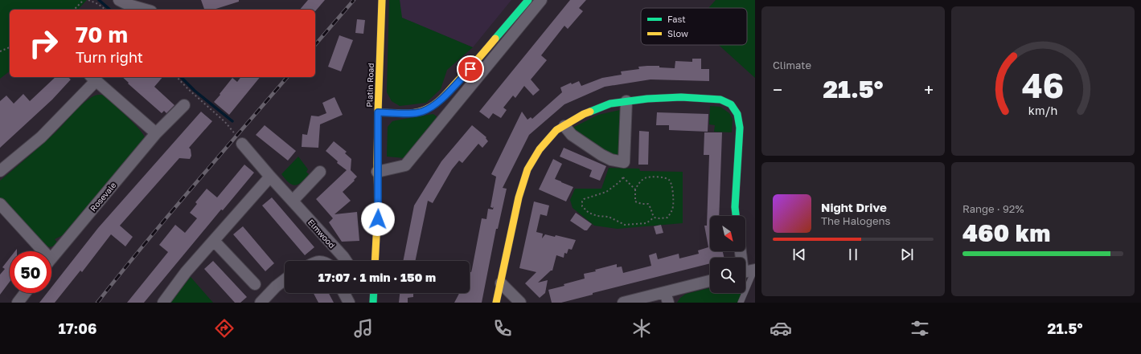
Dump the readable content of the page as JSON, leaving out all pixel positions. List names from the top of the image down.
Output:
{
  "streets": {
    "street": ["Platin Road", "Rosevale", "Elmwood"]
  },
  "legend": ["Fast", "Slow"],
  "north": "bottom right",
  "page": {
    "tile": [
      "Climate",
      ["Range · 92%", "460 km"]
    ],
    "turn": ["70 m", "Turn right"],
    "heat": ["−", "21.5°", "+"],
    "song": ["Night Drive", "The Halogens"],
    "limit": "50",
    "trip": "17:07 · 1 min · 150 m",
    "tabs": ["17:06", "21.5°"],
    "gauge": ["46", "km/h"]
  }
}
